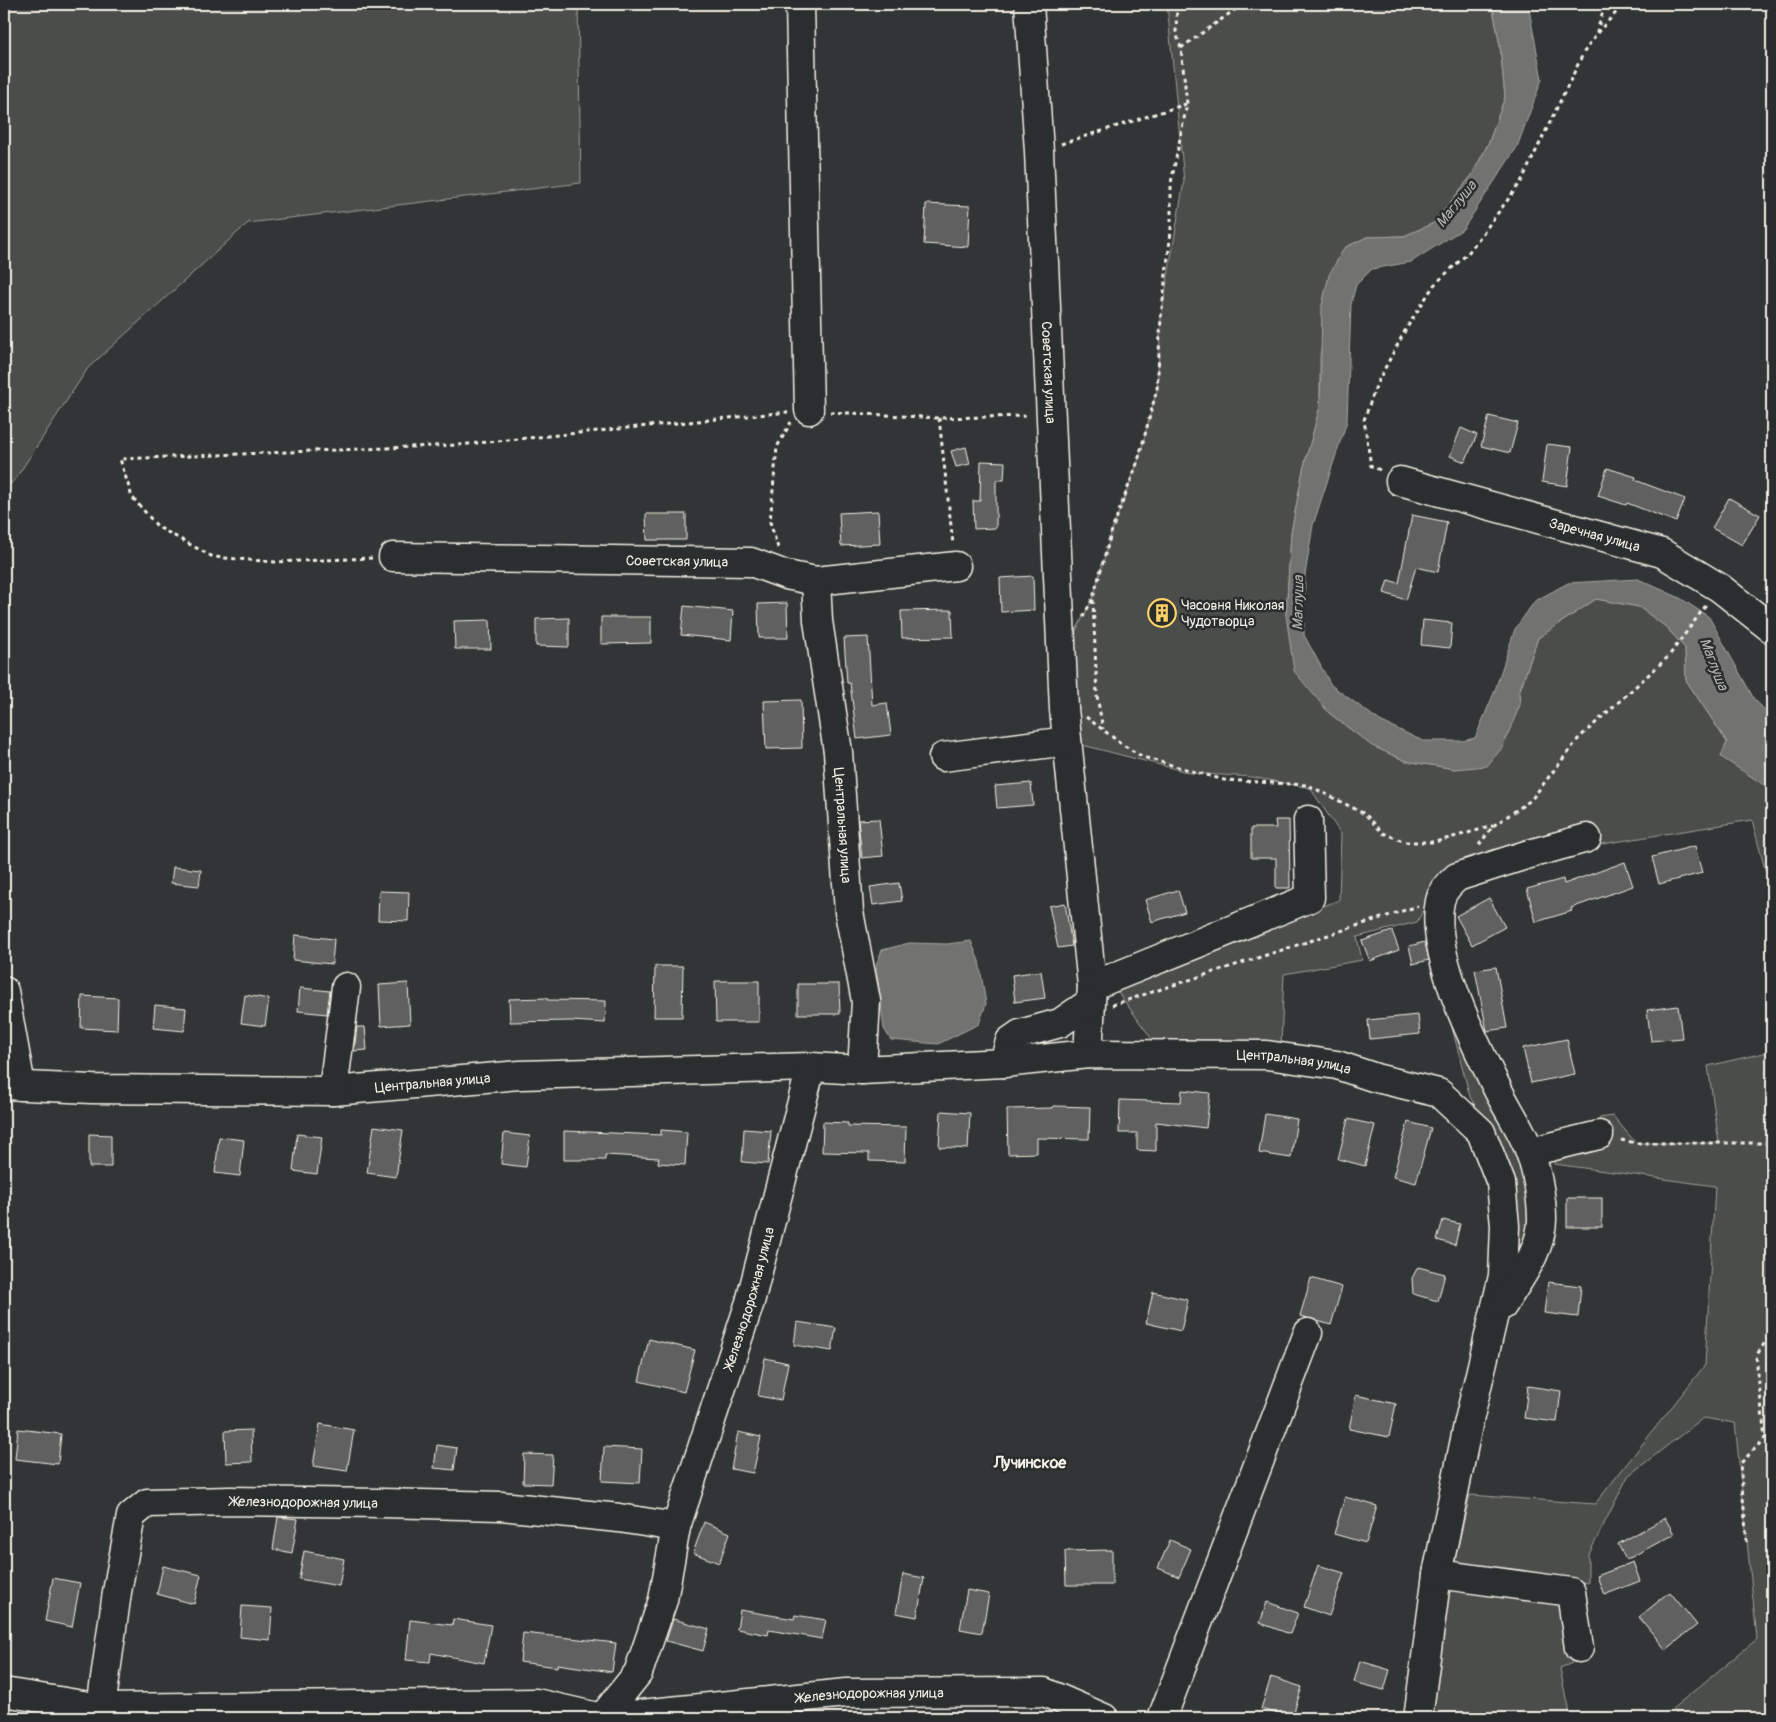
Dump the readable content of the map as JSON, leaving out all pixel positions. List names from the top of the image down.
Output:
{
  "streets": {
    "street": [
      "Советская улица",
      "Заречная улица",
      "Центральная улица",
      "Железнодорожная улица"
    ]
  },
  "crossings": [
    ["Советская улица", "Центральная улица"],
    ["Центральная улица", "Железнодорожная улица"]
  ],
  "districts": ["Лучинское"],
  "water": ["Маглуша"],
  "places": {
    "building": ["Часовня Николая Чудотворца"]
  }
}
